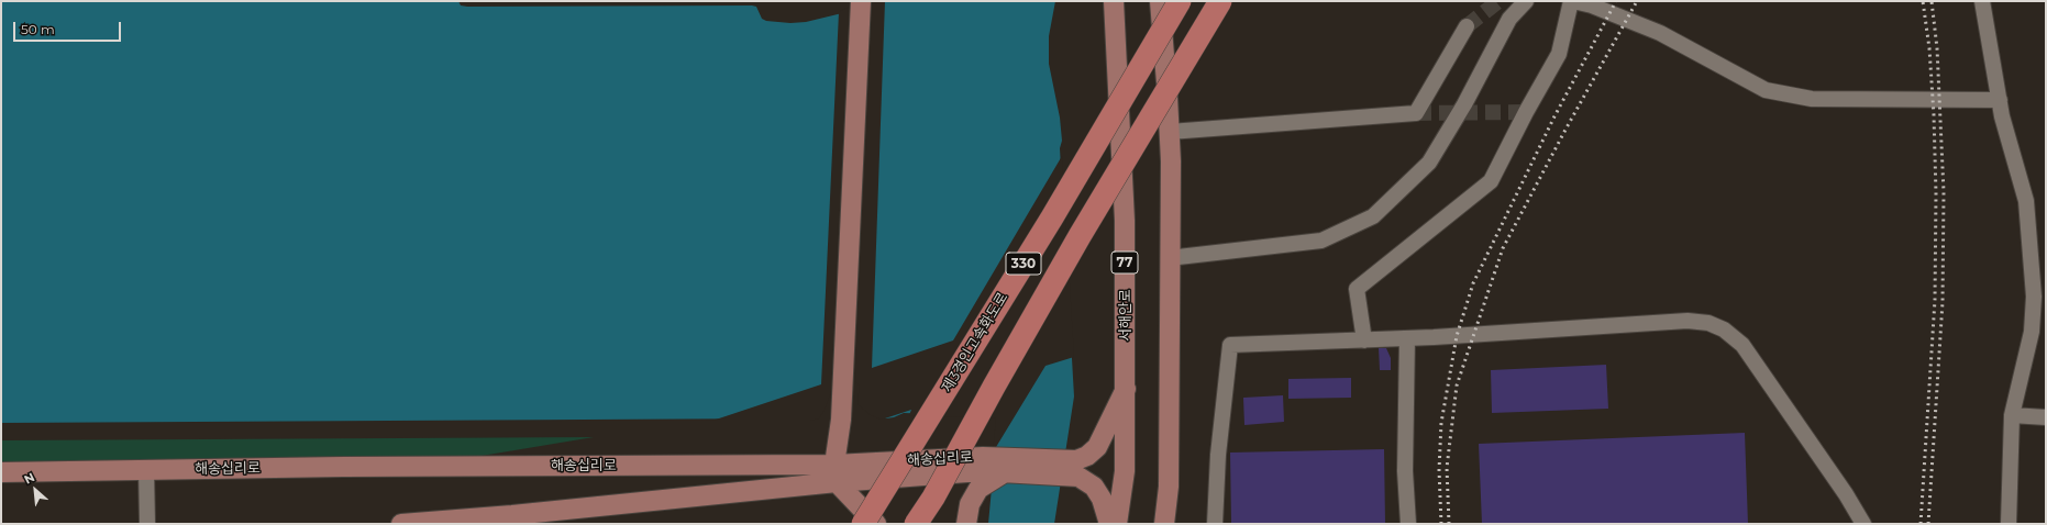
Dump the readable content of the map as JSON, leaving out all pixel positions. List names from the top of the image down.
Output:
{
  "streets": {
    "highway": ["330", "제3경인고속화도로"],
    "main road": ["77", "서해안로", "해송십리로"]
  },
  "crossings": [
    ["서해안로", "해송십리로"]
  ],
  "scale_bar": "50 m",
  "north": "top left"
}
